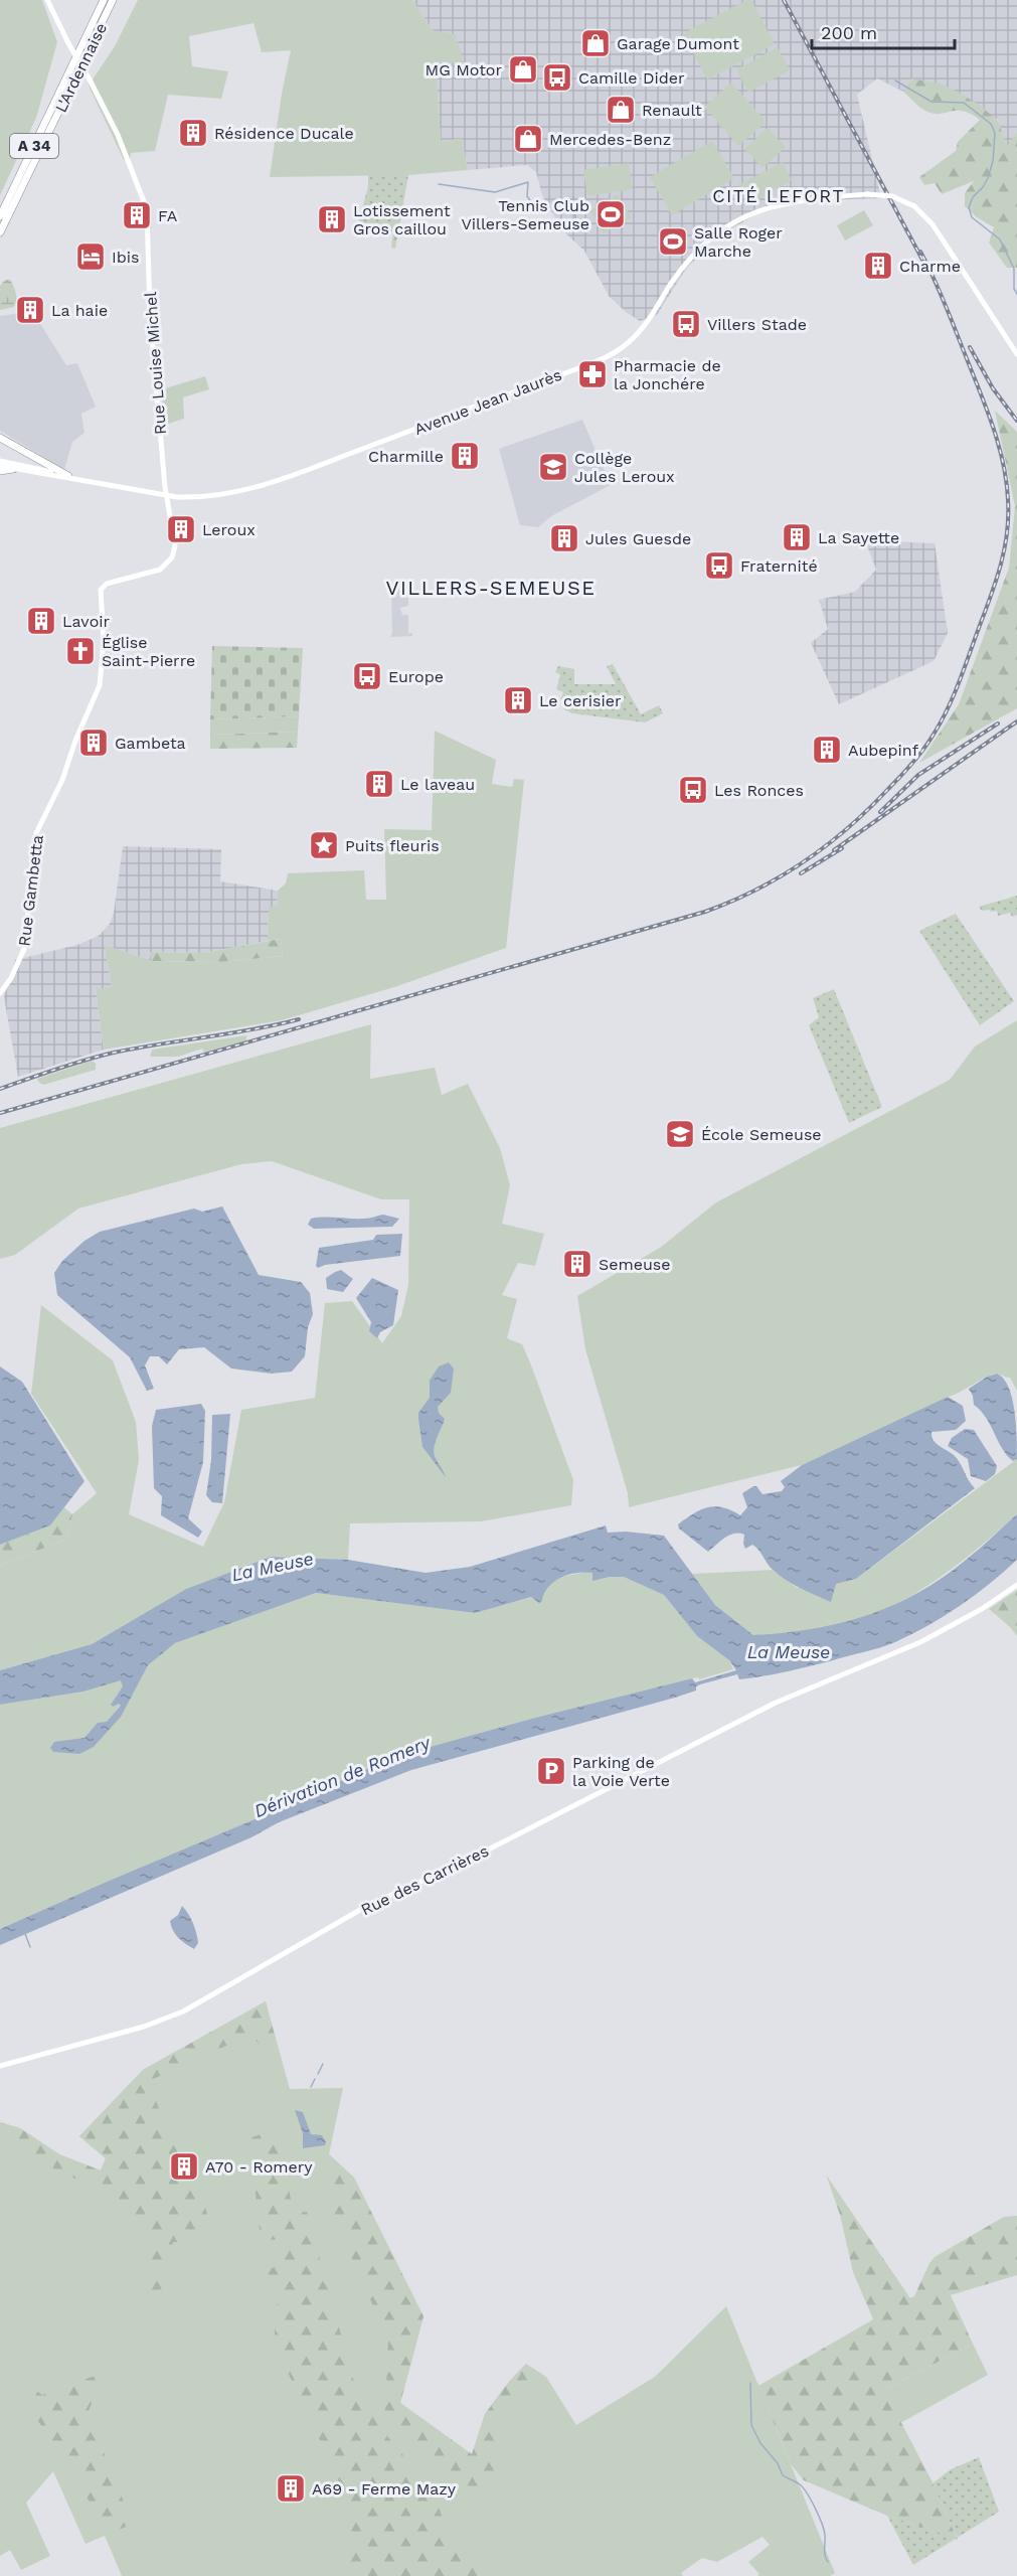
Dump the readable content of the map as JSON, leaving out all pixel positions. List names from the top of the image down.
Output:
{
  "streets": {
    "highway": ["L'Ardennaise", "A 34"],
    "main road": [
      "Rue Louise Michel",
      "Avenue Jean Jaurès",
      "Rue Gambetta",
      "Rue des Carrières"
    ]
  },
  "crossings": [
    ["Rue Louise Michel", "Avenue Jean Jaurès"],
    ["Rue Louise Michel", "Rue Gambetta"]
  ],
  "districts": ["CITÉ LEFORT", "VILLERS-SEMEUSE"],
  "water": ["La Meuse", "Dérivation de Romery"],
  "places": {
    "shop": [
      "Garage Dumont",
      "MG Motor",
      "Renault",
      "Mercedes-Benz"
    ],
    "bus stop": [
      "Camille Dider",
      "Villers Stade",
      "Fraternité",
      "Europe",
      "Les Ronces"
    ],
    "building": [
      "Résidence Ducale",
      "FA",
      "Lotissement Gros caillou",
      "Charme",
      "La haie",
      "Charmille",
      "Leroux",
      "La Sayette",
      "Jules Guesde",
      "Lavoir",
      "Le cerisier",
      "Gambeta",
      "Aubepinf",
      "Le laveau",
      "Semeuse",
      "A70 - Romery",
      "A69 - Ferme Mazy"
    ],
    "sports": ["Tennis Club Villers-Semeuse", "Salle Roger Marche"],
    "hotel": ["Ibis"],
    "pharmacy": ["Pharmacie de la Jonchére"],
    "school or university": ["Collège Jules Leroux", "École Semeuse"],
    "church": ["Église Saint-Pierre"],
    "place": ["Puits fleuris"],
    "parking": ["Parking de la Voie Verte"]
  },
  "scale_bar": "200 m"
}
